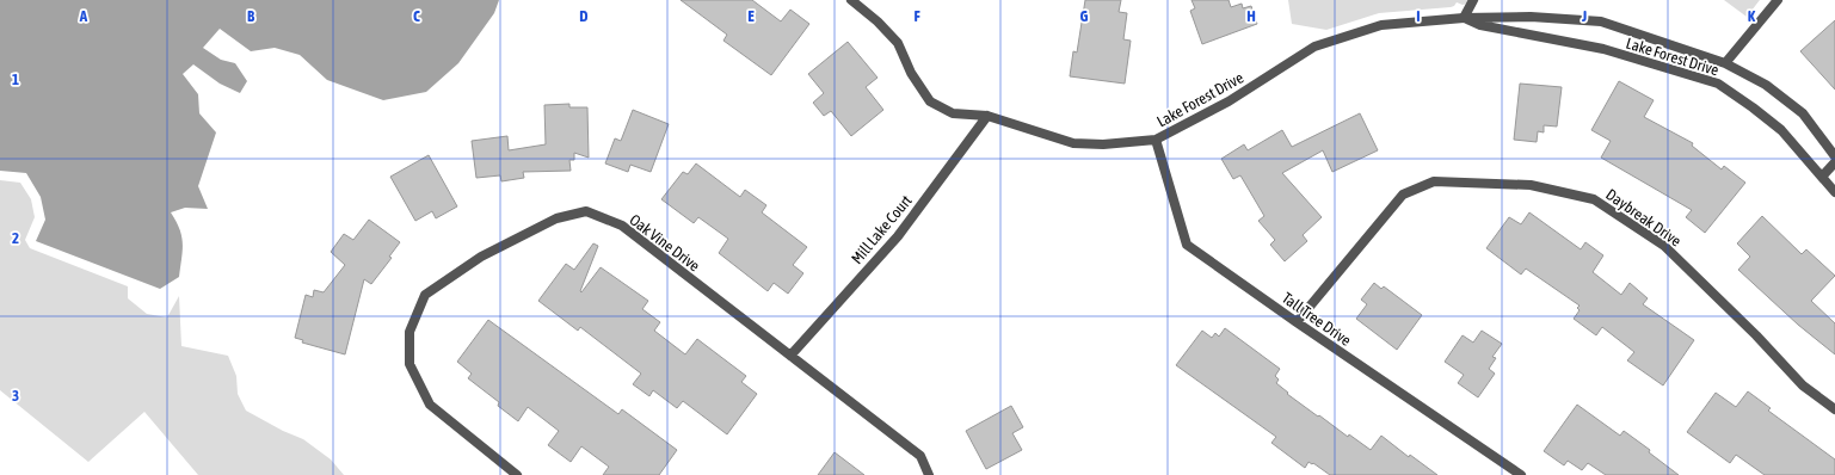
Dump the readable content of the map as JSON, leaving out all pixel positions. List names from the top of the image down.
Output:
{
  "streets": {
    "street": [
      "Lake Forest Drive",
      "Daybreak Drive",
      "Mill Lake Court",
      "Oak Vine Drive",
      "Tall Tree Drive"
    ]
  },
  "crossings": [
    ["Lake Forest Drive", "Mill Lake Court"],
    ["Lake Forest Drive", "Tall Tree Drive"],
    ["Daybreak Drive", "Tall Tree Drive"],
    ["Mill Lake Court", "Oak Vine Drive"]
  ],
  "grid": {
    "columns": [
      "A",
      "B",
      "C",
      "D",
      "E",
      "F",
      "G",
      "H",
      "I",
      "J",
      "K"
    ],
    "rows": ["1", "2", "3"]
  }
}
